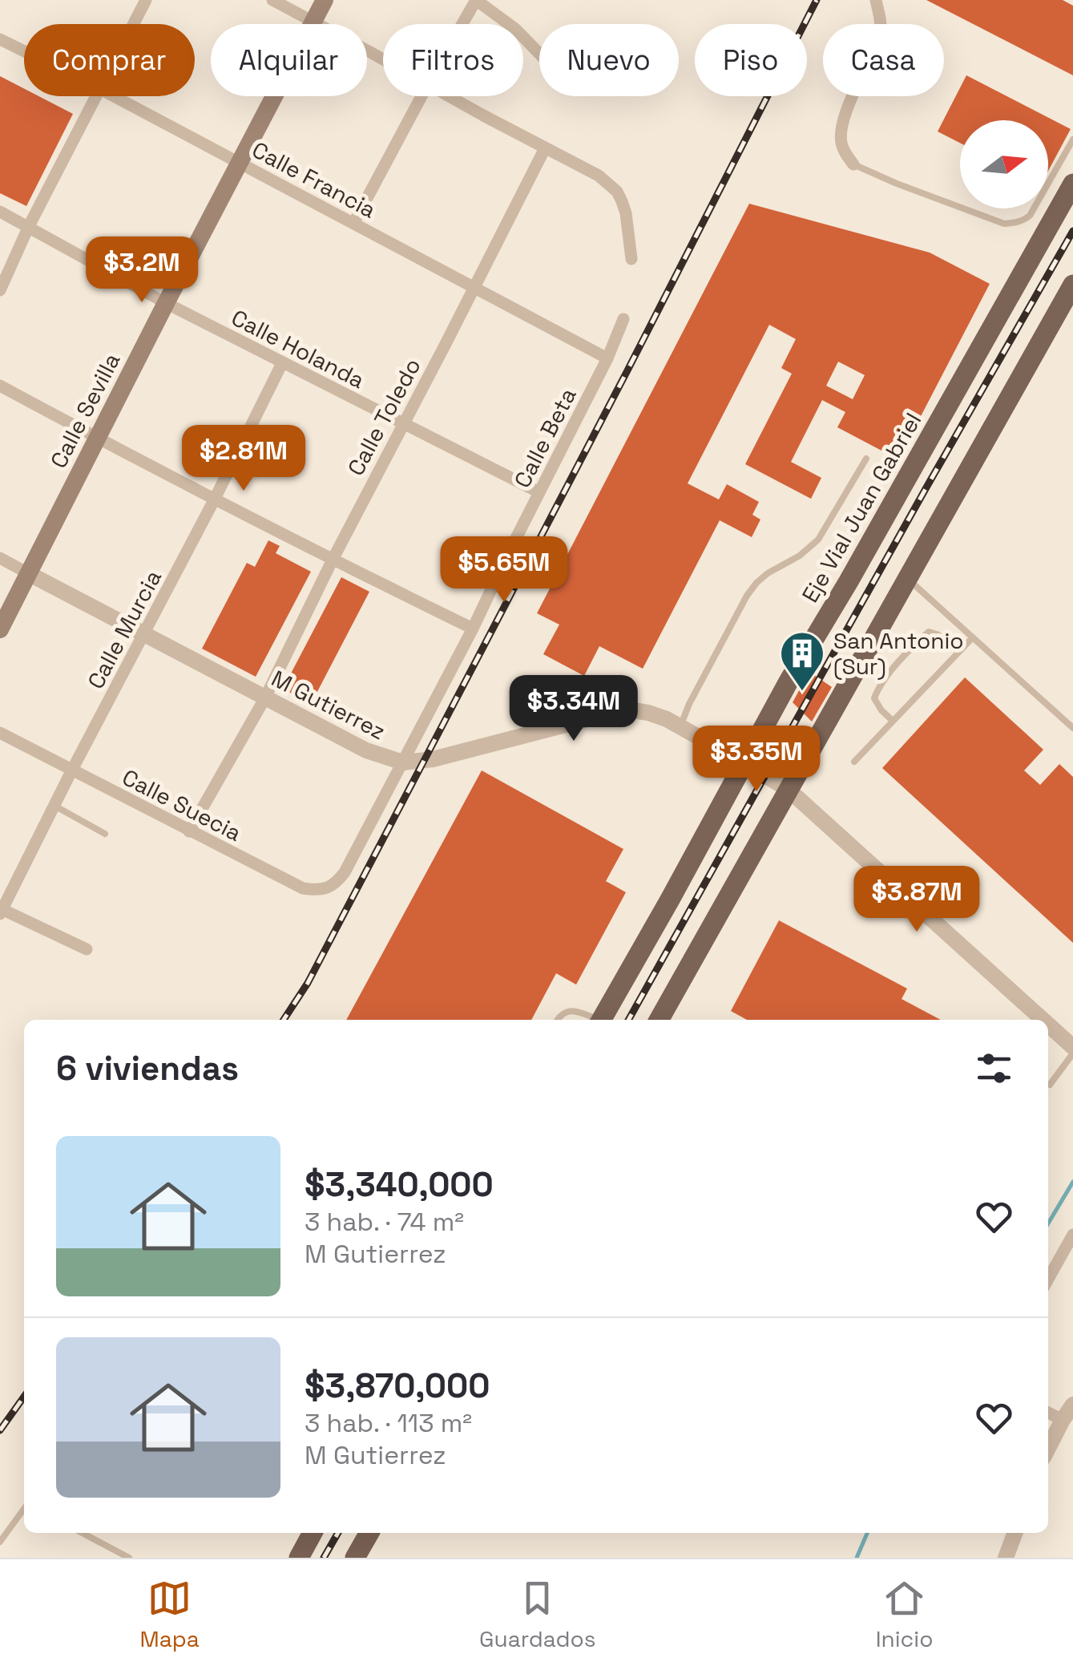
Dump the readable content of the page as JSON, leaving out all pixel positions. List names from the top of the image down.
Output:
{
  "streets": {
    "main road": ["Calle Sevilla", "Eje Vial Juan Gabriel"],
    "street": [
      "Calle Francia",
      "Calle Holanda",
      "Calle Toledo",
      "Calle Beta",
      "Calle Murcia",
      "M Gutierrez",
      "Calle Suecia"
    ]
  },
  "crossings": [
    ["Calle Francia", "Calle Sevilla"],
    ["Calle Francia", "Calle Toledo"],
    ["Calle Francia", "Calle Beta"],
    ["Calle Holanda", "Calle Sevilla"],
    ["Calle Holanda", "Calle Toledo"],
    ["Calle Holanda", "Calle Beta"],
    ["Calle Holanda", "Calle Murcia"],
    ["Calle Sevilla", "M Gutierrez"],
    ["Calle Toledo", "M Gutierrez"],
    ["Calle Toledo", "Calle Suecia"],
    ["Calle Beta", "M Gutierrez"],
    ["Calle Beta", "Calle Suecia"],
    ["Eje Vial Juan Gabriel", "M Gutierrez"],
    ["Calle Murcia", "M Gutierrez"],
    ["Calle Murcia", "Calle Suecia"]
  ],
  "places": {
    "building": ["San Antonio (Sur)"]
  },
  "north": "right",
  "page": {
    "chip": [
      "Comprar",
      "Alquilar",
      "Filtros",
      "Nuevo",
      "Piso",
      "Casa"
    ],
    "price": [
      "$3.2M",
      "$2.81M",
      "$5.65M",
      "$3.34M",
      "$3.35M",
      "$3.87M"
    ],
    "heading": "6 viviendas",
    "list": [
      {
        "name": "$3,340,000",
        "note": "3 hab. · 74 m² · M Gutierrez"
      },
      {
        "name": "$3,870,000",
        "note": "3 hab. · 113 m² · M Gutierrez"
      }
    ],
    "tabs": ["Mapa", "Guardados", "Inicio"]
  }
}
